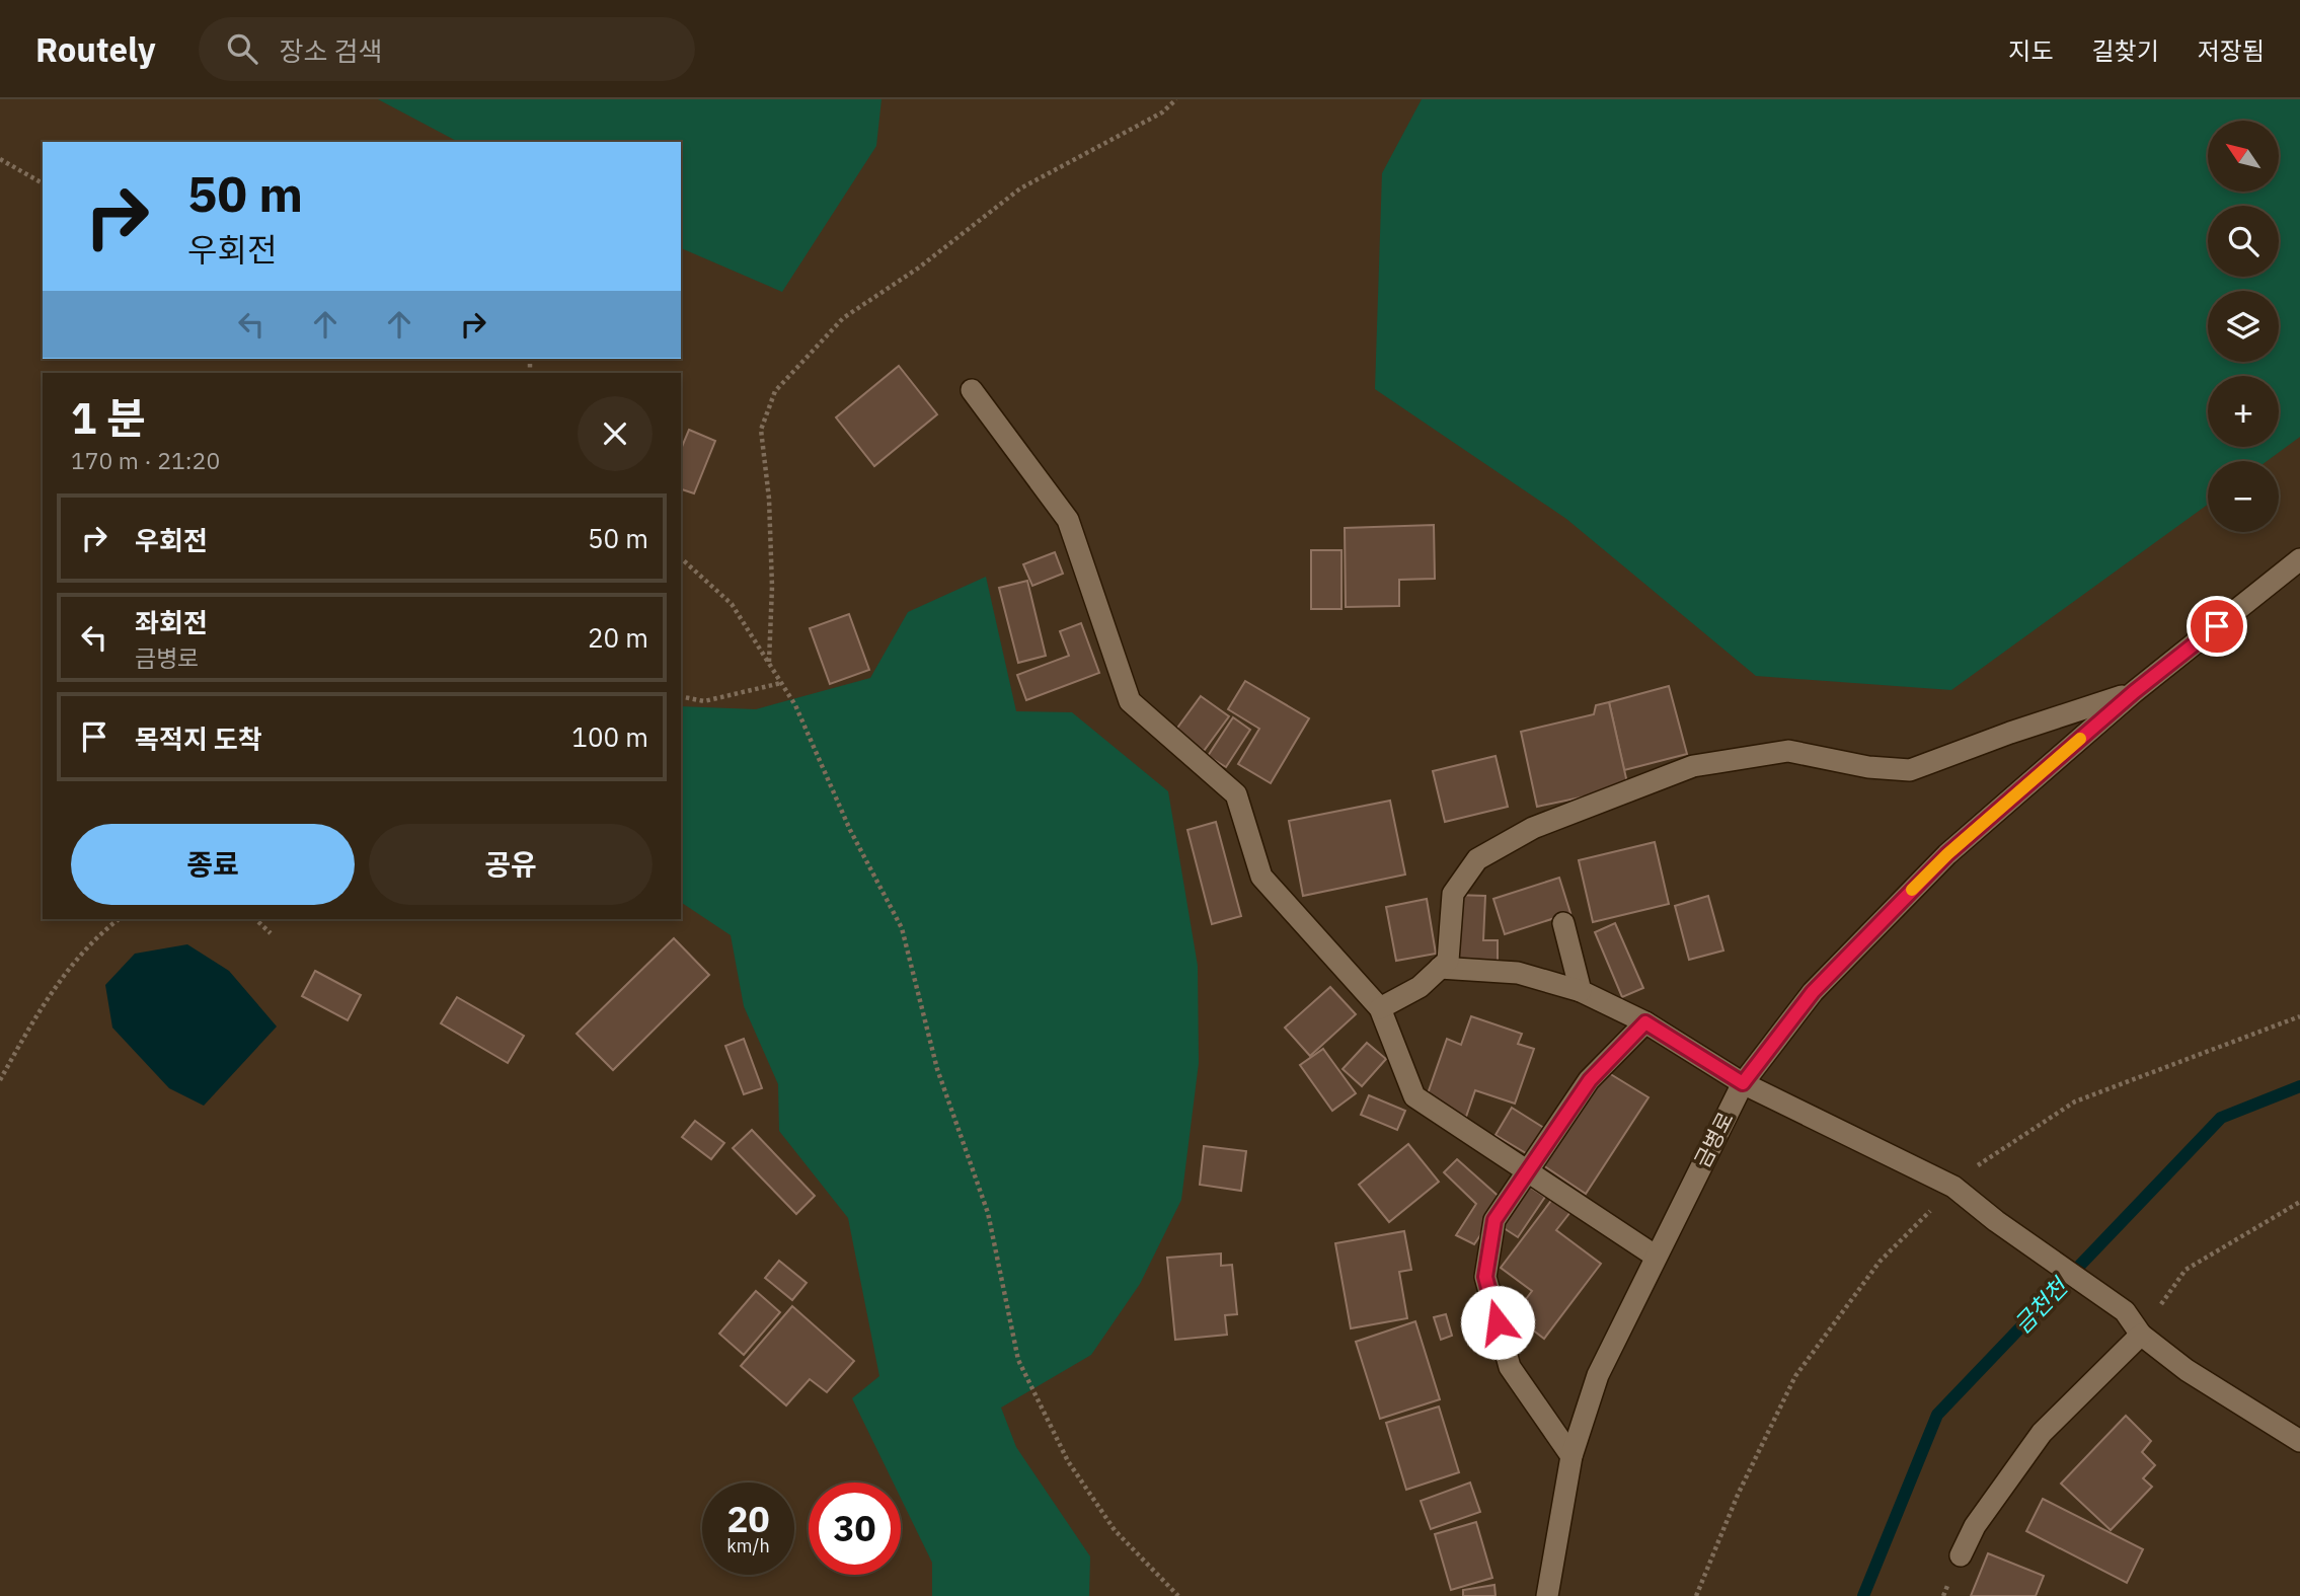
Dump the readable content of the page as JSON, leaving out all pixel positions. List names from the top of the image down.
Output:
{
  "streets": {
    "street": ["금병로"]
  },
  "water": ["금천천"],
  "north": "top left",
  "page": {
    "header": "Routely",
    "search": "장소 검색",
    "nav": ["지도", "길찾기", "저장됨"],
    "map_buttons": ["+", "−"],
    "turn": ["50 m", "우회전"],
    "heading": ["1 분", "170 m · 21:20"],
    "list": [
      {
        "name": "우회전",
        "value": "50 m"
      },
      {
        "name": "좌회전",
        "note": "금병로",
        "value": "20 m"
      },
      {
        "name": "목적지 도착",
        "value": "100 m"
      }
    ],
    "buttons": ["종료", "공유"],
    "speed": "20 km/h",
    "limit": "30"
  }
}
